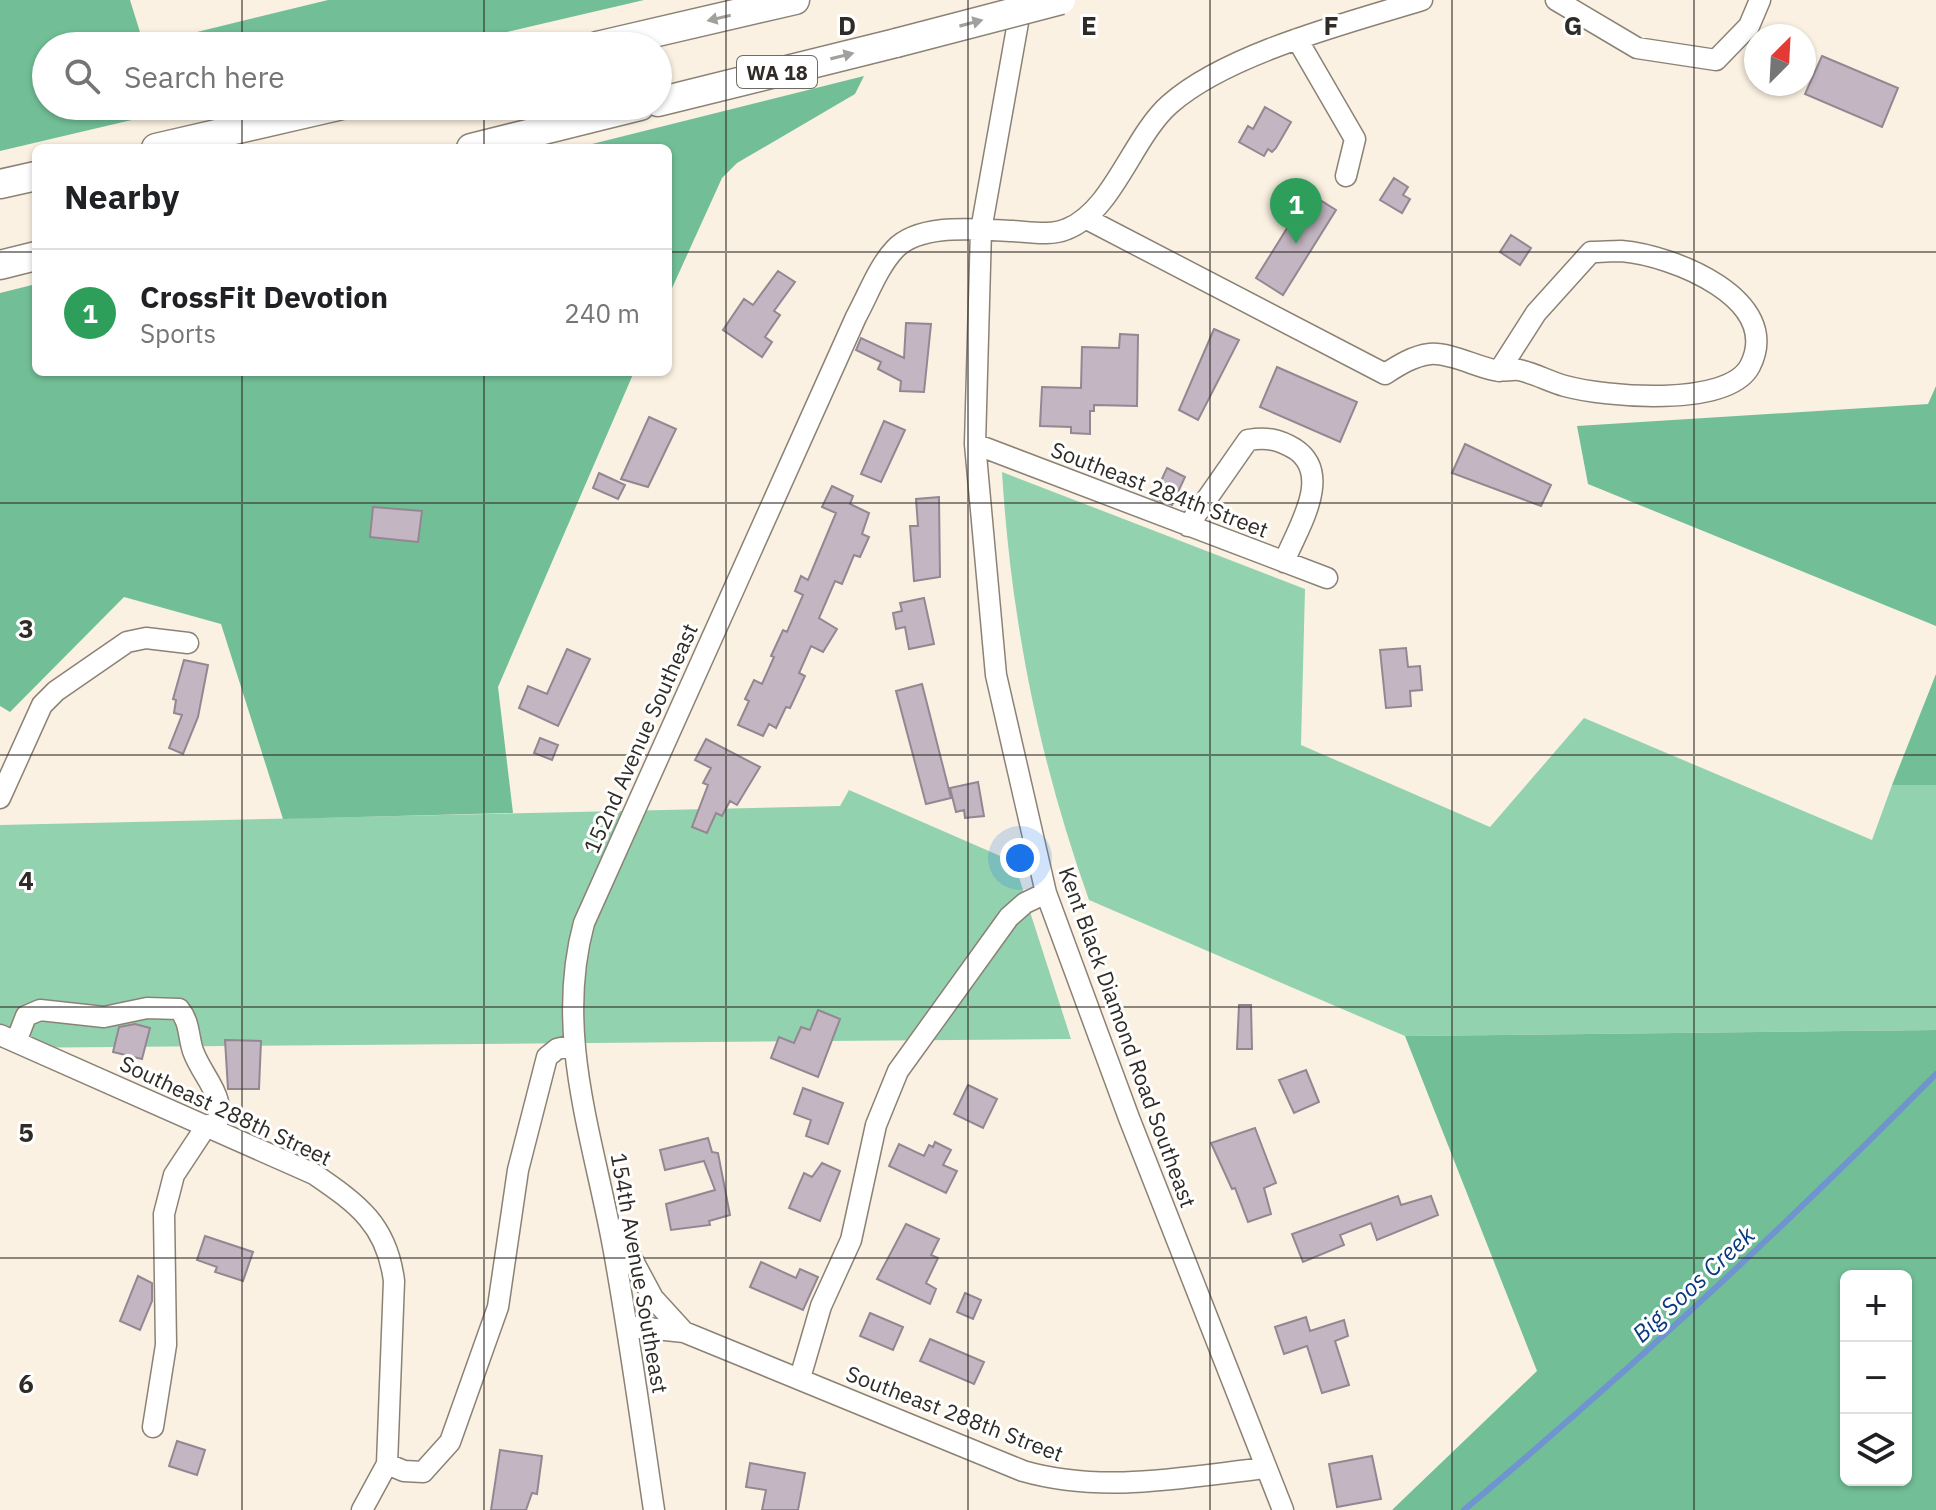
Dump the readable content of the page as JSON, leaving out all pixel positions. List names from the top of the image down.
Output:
{
  "streets": {
    "highway": ["WA 18"],
    "street": [
      "Southeast 284th Street",
      "152nd Avenue Southeast",
      "Kent Black Diamond Road Southeast",
      "Southeast 288th Street",
      "154th Avenue Southeast"
    ]
  },
  "crossings": [
    ["Southeast 284th Street", "Kent Black Diamond Road Southeast"],
    ["152nd Avenue Southeast", "Kent Black Diamond Road Southeast"],
    ["152nd Avenue Southeast", "154th Avenue Southeast"],
    ["Kent Black Diamond Road Southeast", "Southeast 288th Street"],
    ["Southeast 288th Street", "154th Avenue Southeast"]
  ],
  "water": ["Big Soos Creek"],
  "north": "top right",
  "page": {
    "search": "Search here",
    "heading": "Nearby",
    "pins": "1",
    "list": [
      {
        "mark": "1",
        "name": "CrossFit Devotion",
        "note": "Sports",
        "value": "240 m"
      }
    ],
    "map_buttons": ["+", "−"]
  },
  "grid": {
    "columns": [
      "D",
      "E",
      "F",
      "G"
    ],
    "rows": [
      "3",
      "4",
      "5",
      "6"
    ]
  }
}
